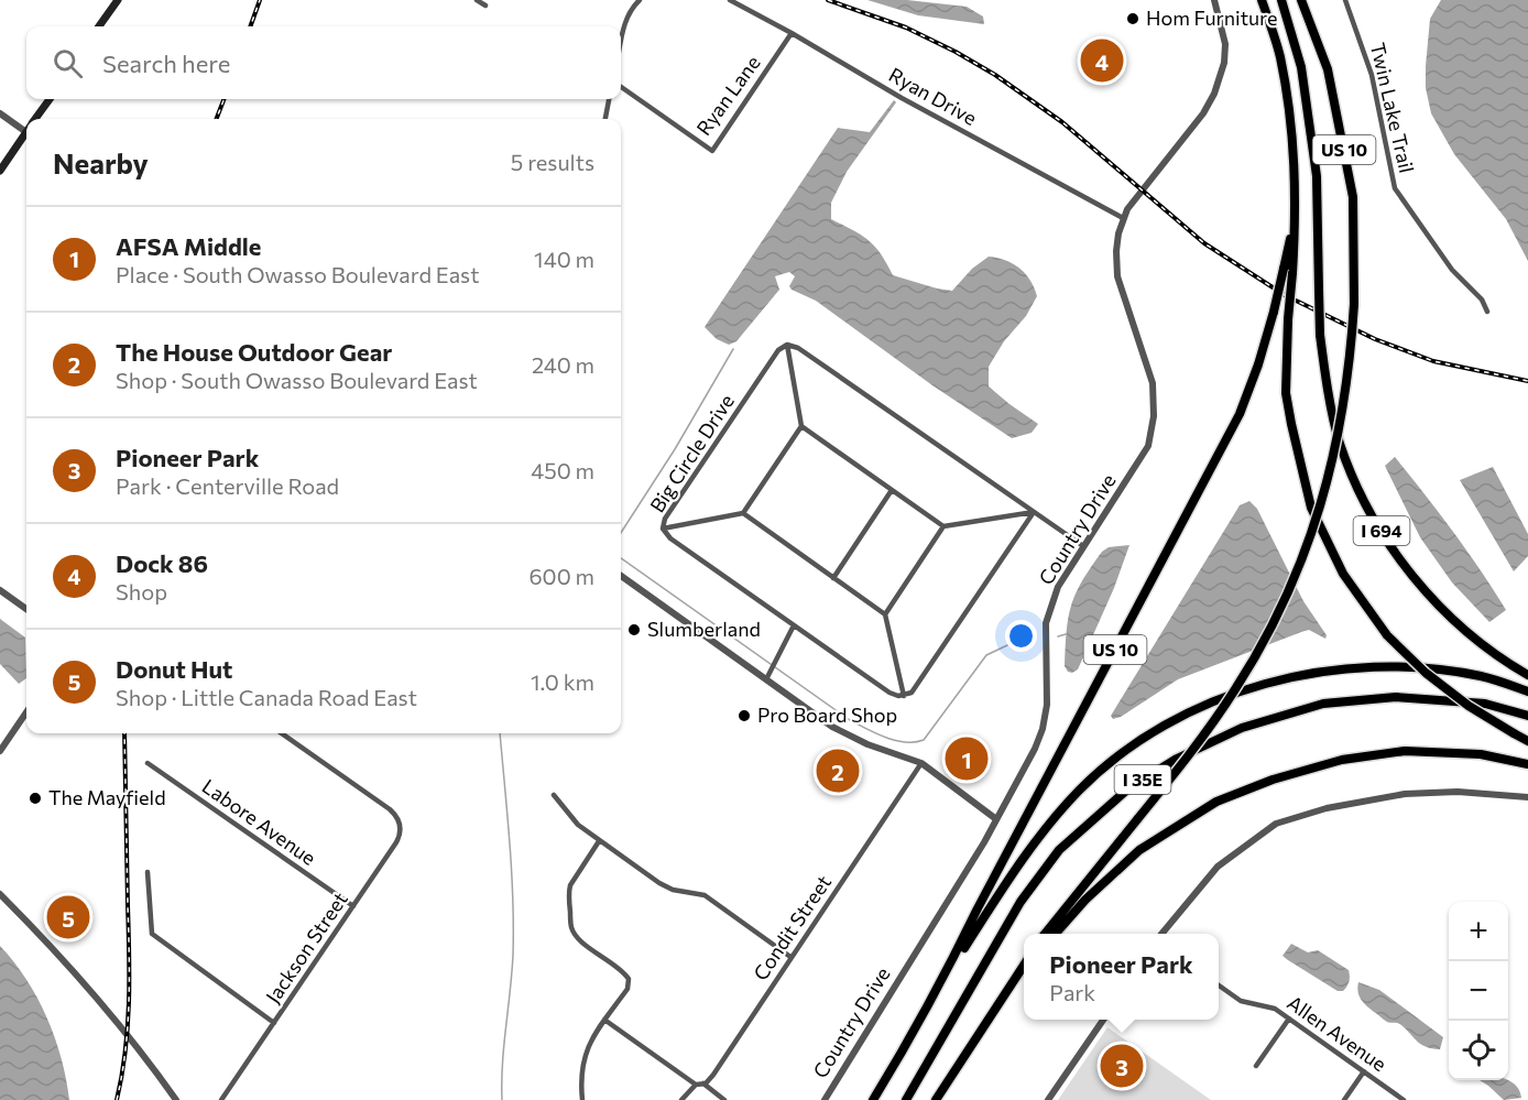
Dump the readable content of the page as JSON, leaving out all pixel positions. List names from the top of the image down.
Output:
{
  "streets": {
    "highway": ["US 10", "I 694", "I 35E"],
    "street": [
      "Ryan Lane",
      "Ryan Drive",
      "Twin Lake Trail",
      "Big Circle Drive",
      "Country Drive",
      "Labore Avenue",
      "Condit Street",
      "Jackson Street",
      "Allen Avenue"
    ]
  },
  "crossings": [
    ["Ryan Lane", "Ryan Drive"],
    ["Ryan Drive", "Country Drive"],
    ["US 10", "I 694"],
    ["US 10", "I 35E"],
    ["Labore Avenue", "Jackson Street"]
  ],
  "places": [
    "Hom Furniture",
    "Slumberland",
    "Pro Board Shop",
    "The Mayfield"
  ],
  "page": {
    "search": "Search here",
    "pins": [
      "4",
      "1",
      "2",
      "5",
      "3"
    ],
    "heading": ["Nearby", "5 results"],
    "list": [
      {
        "mark": "1",
        "name": "AFSA Middle",
        "note": "Place · South Owasso Boulevard East",
        "value": "140 m"
      },
      {
        "mark": "2",
        "name": "The House Outdoor Gear",
        "note": "Shop · South Owasso Boulevard East",
        "value": "240 m"
      },
      {
        "mark": "3",
        "name": "Pioneer Park",
        "note": "Park · Centerville Road",
        "value": "450 m"
      },
      {
        "mark": "4",
        "name": "Dock 86",
        "note": "Shop",
        "value": "600 m"
      },
      {
        "mark": "5",
        "name": "Donut Hut",
        "note": "Shop · Little Canada Road East",
        "value": "1.0 km"
      }
    ],
    "map_buttons": ["+", "−"],
    "popup": ["Pioneer Park", "Park"]
  }
}
